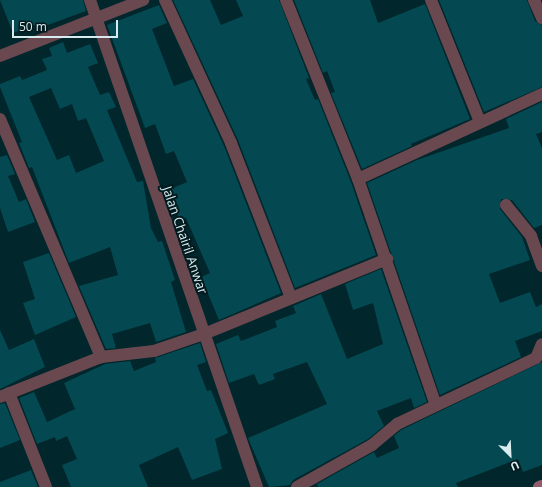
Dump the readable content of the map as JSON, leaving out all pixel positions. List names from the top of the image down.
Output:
{
  "streets": {
    "street": ["Jalan Chairil Anwar"]
  },
  "scale_bar": "50 m",
  "north": "bottom right"
}
